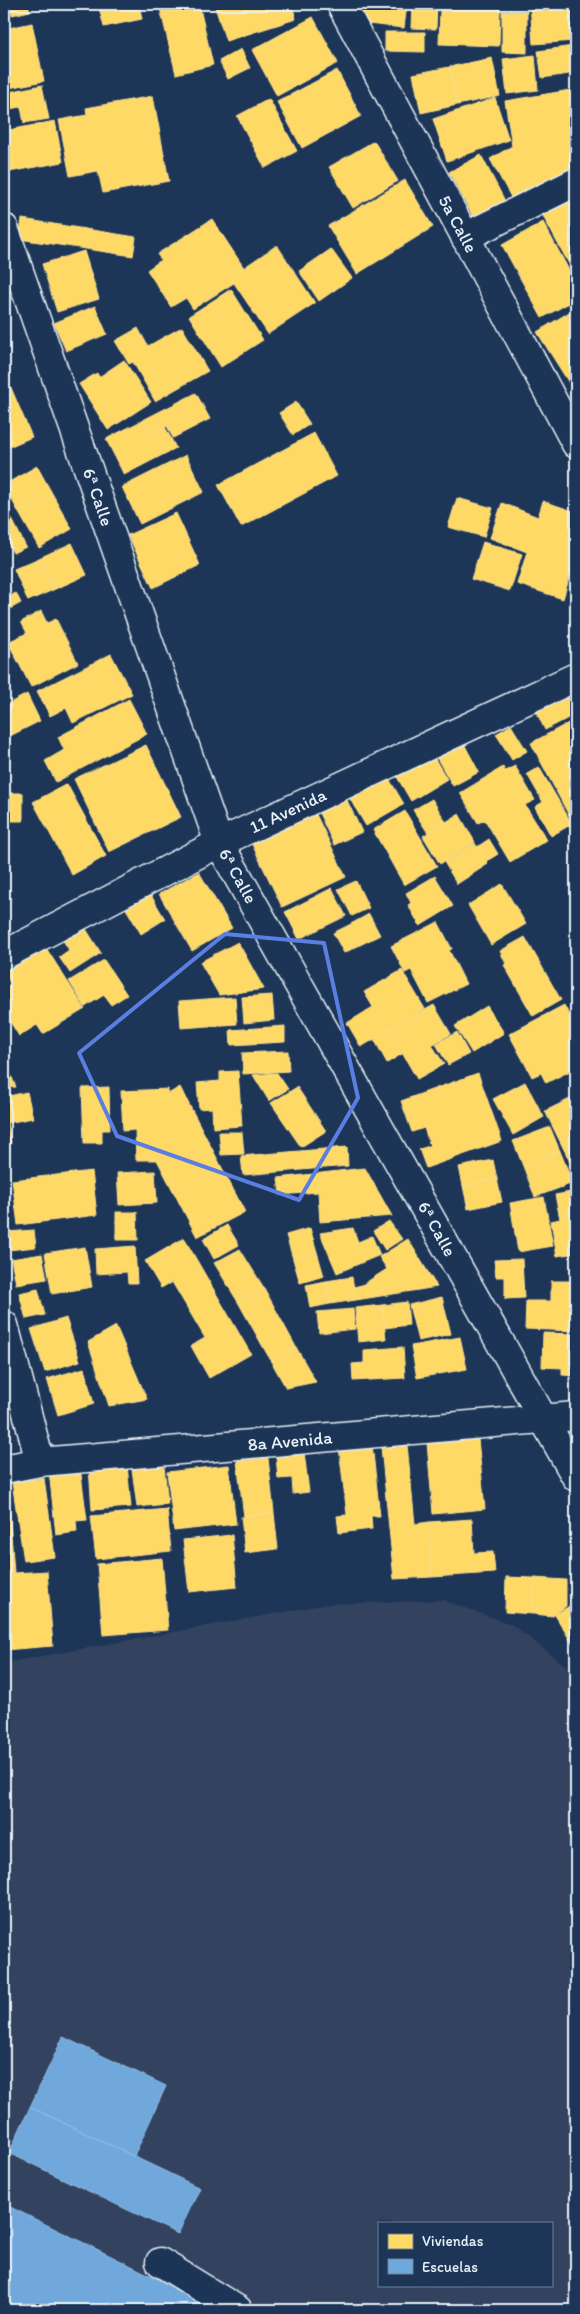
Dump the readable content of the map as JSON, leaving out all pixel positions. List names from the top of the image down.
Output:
{
  "streets": {
    "street": [
      "5a Calle",
      "6ª Calle",
      "11 Avenida",
      "8a Avenida"
    ]
  },
  "crossings": [
    ["6ª Calle", "11 Avenida"],
    ["6ª Calle", "8a Avenida"]
  ],
  "legend": ["Viviendas", "Escuelas"]
}
